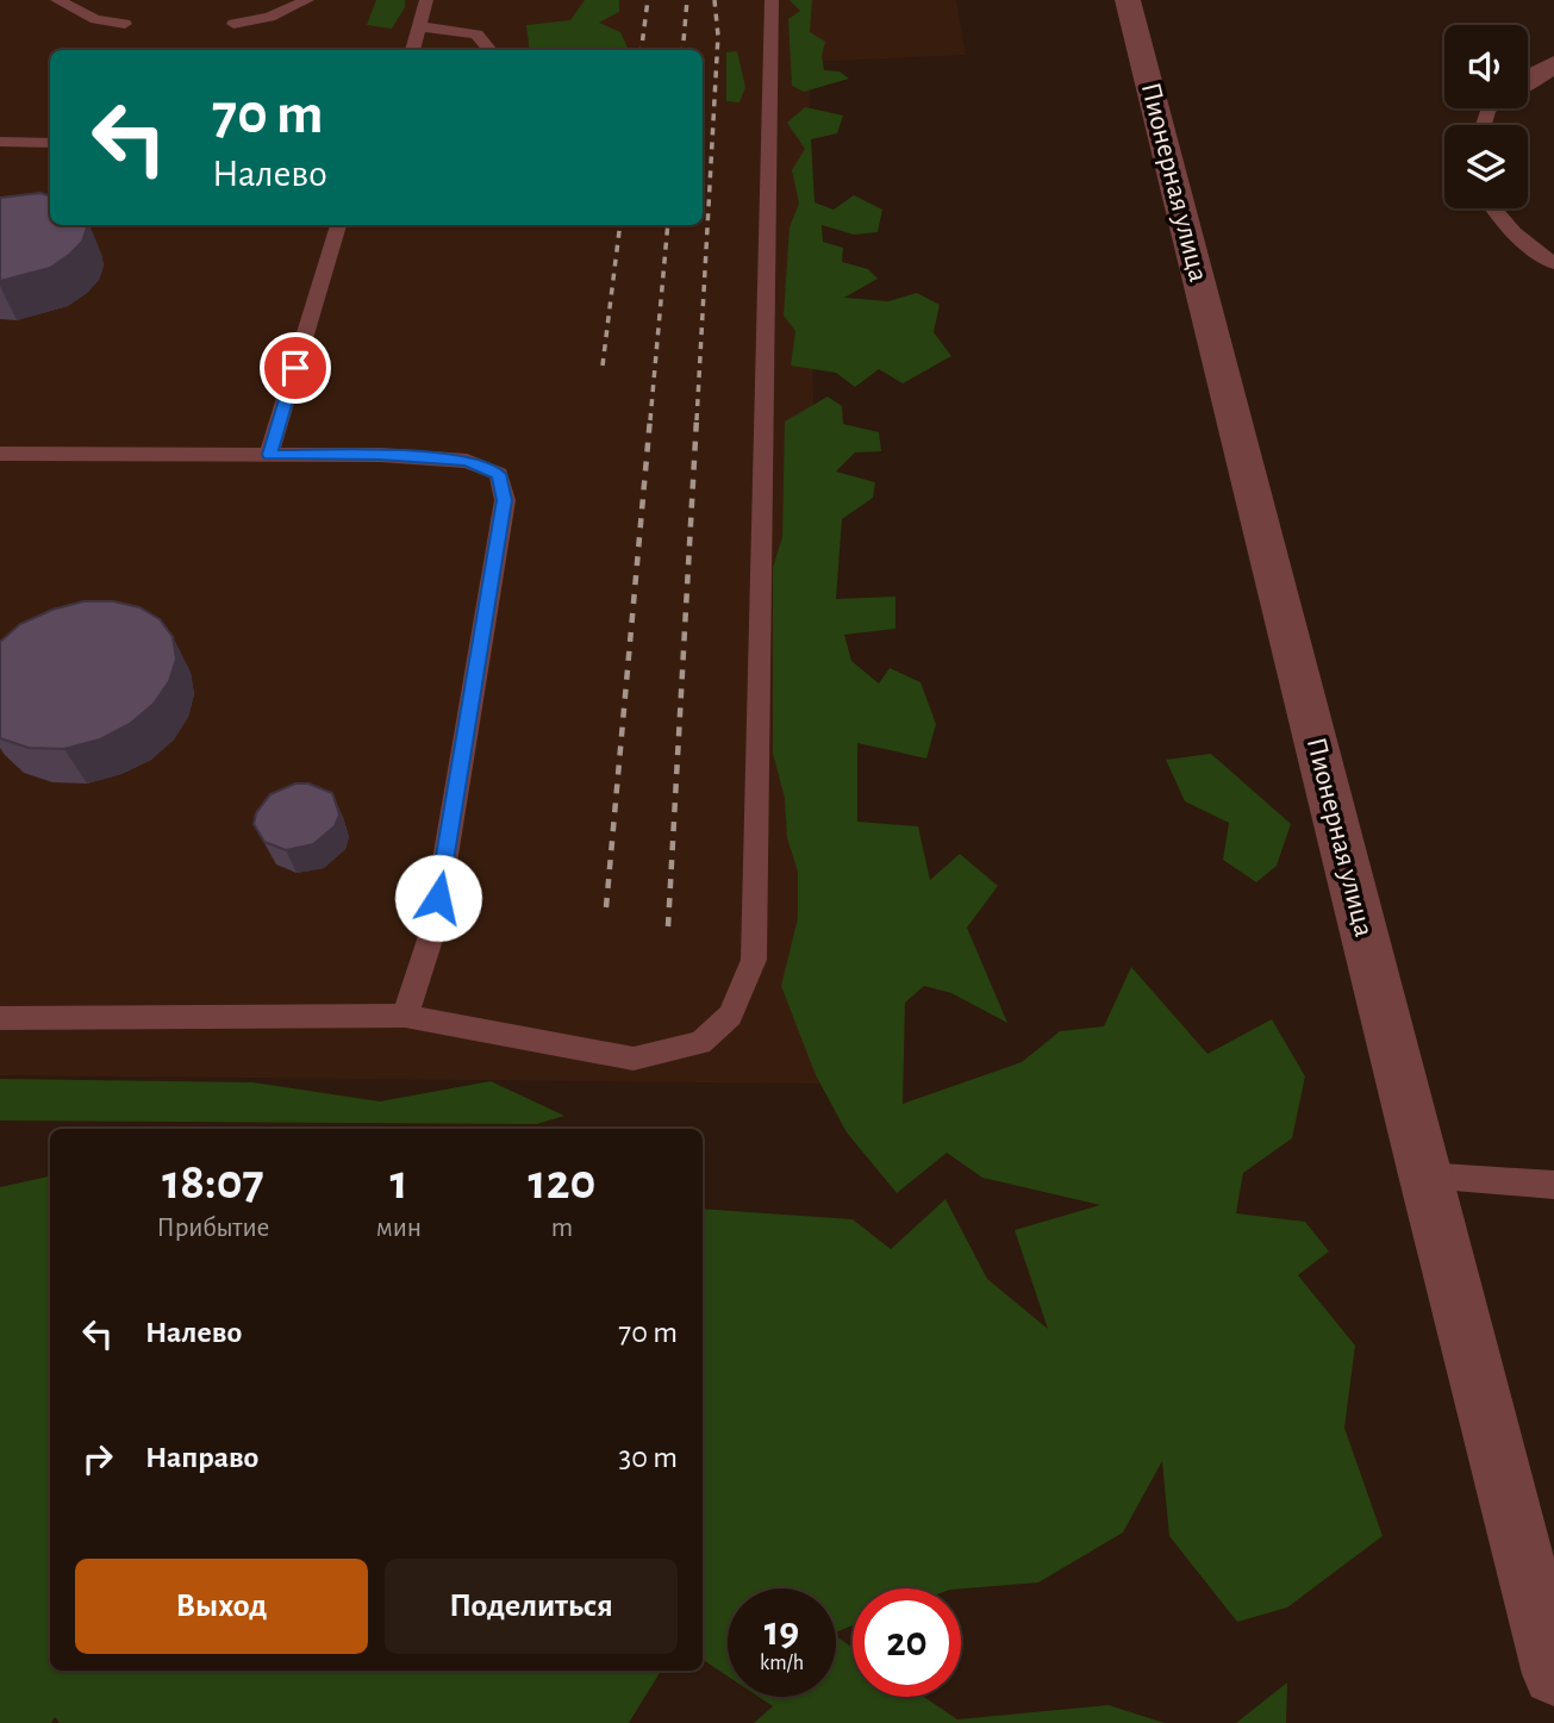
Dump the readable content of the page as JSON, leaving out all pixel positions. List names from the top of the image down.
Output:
{
  "streets": {
    "street": ["Пионерная улица"]
  },
  "page": {
    "turn": ["70 m", "Налево"],
    "eta": [
      "18:07",
      "Прибытие",
      "1",
      "мин",
      "120",
      "m"
    ],
    "list": [
      {
        "name": "Налево",
        "value": "70 m"
      },
      {
        "name": "Направо",
        "value": "30 m"
      }
    ],
    "buttons": ["Выход", "Поделиться"],
    "speed": "19 km/h",
    "limit": "20"
  }
}
